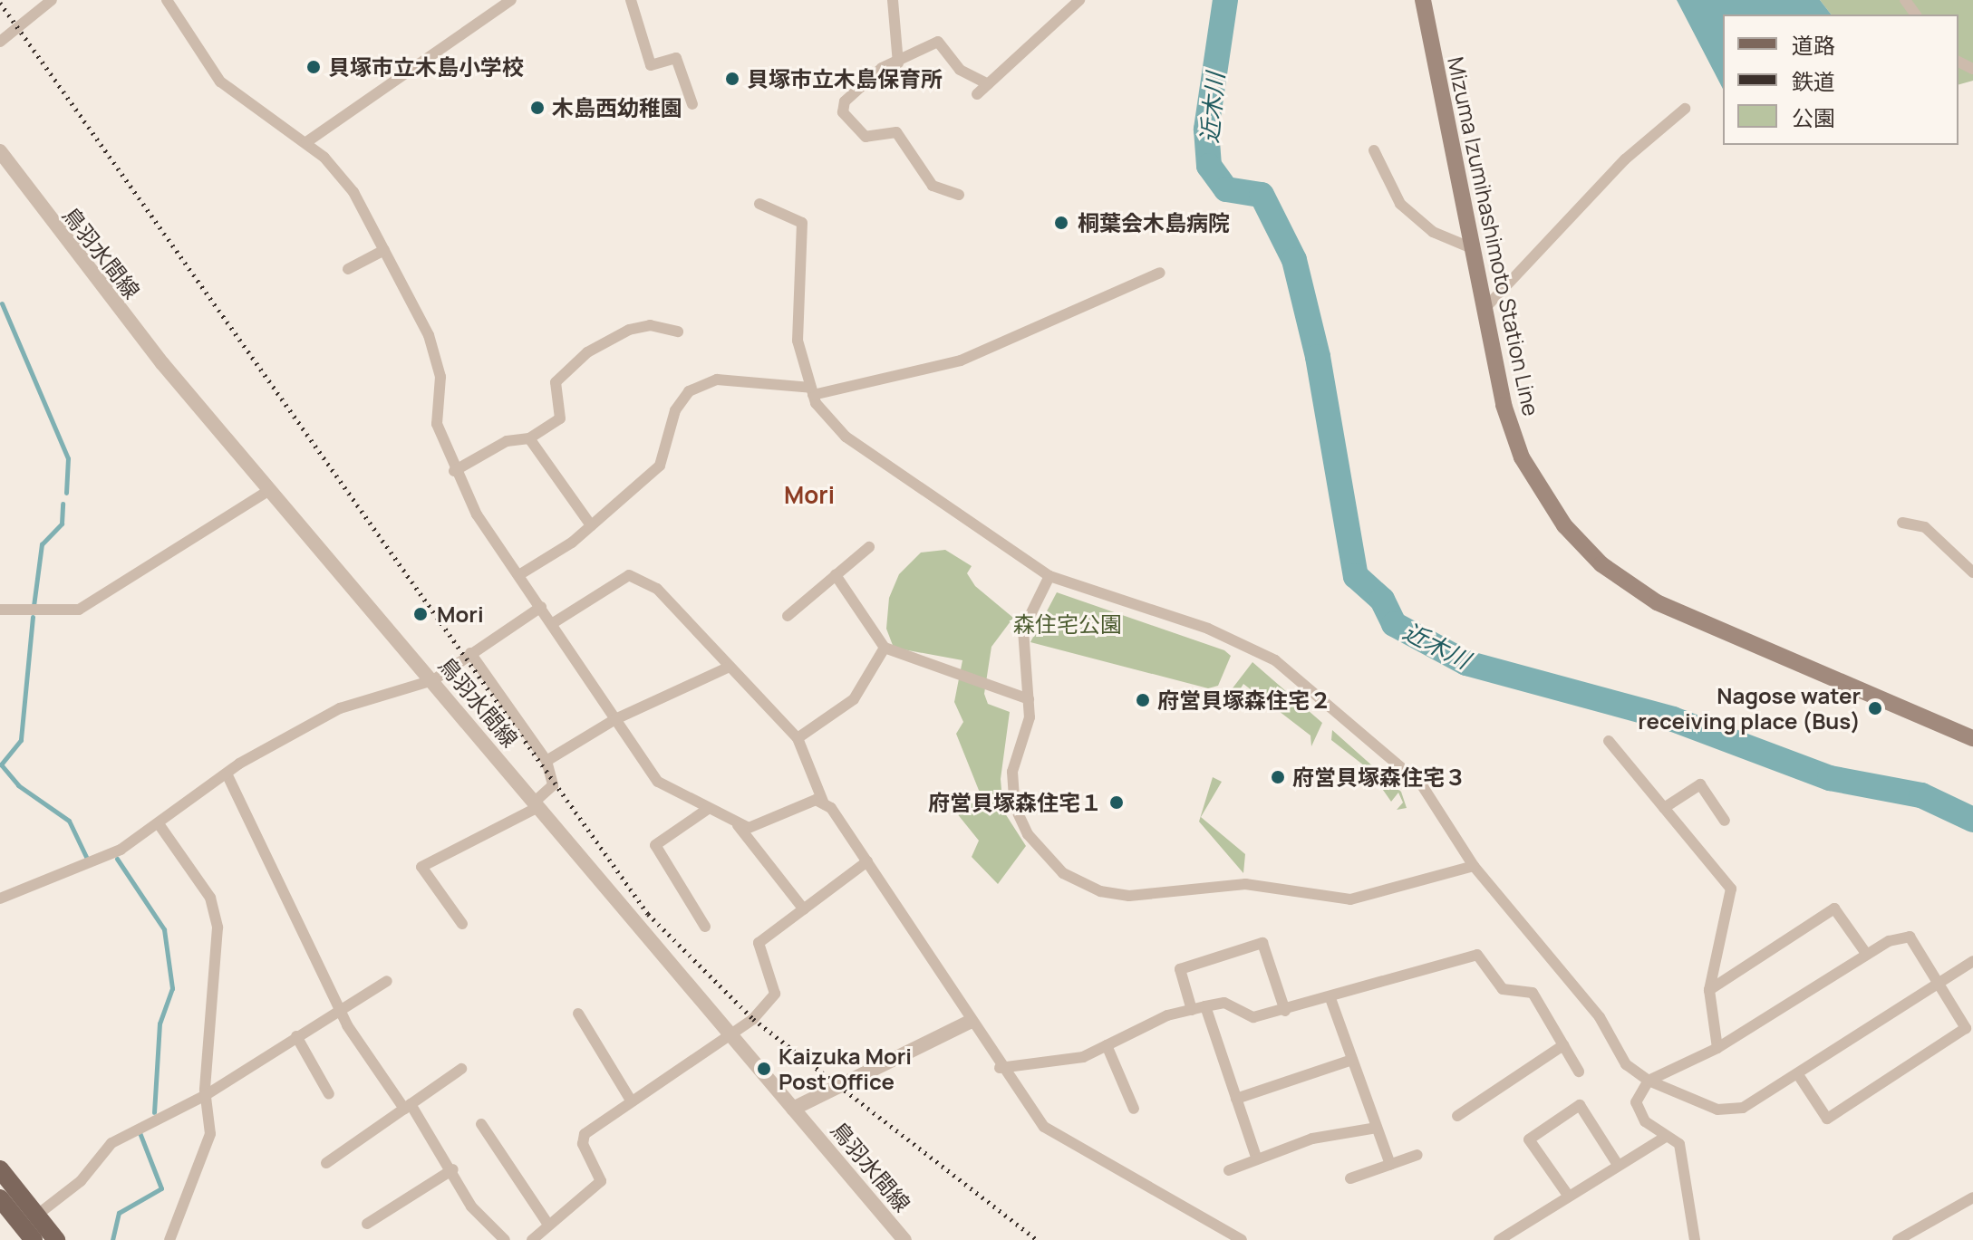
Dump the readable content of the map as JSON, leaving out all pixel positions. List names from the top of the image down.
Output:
{
  "streets": {
    "main road": ["Mizuma Izumihashimoto Station Line"],
    "street": ["鳥羽水間線"]
  },
  "districts": ["Mori"],
  "water": ["近木川"],
  "parks": ["森住宅公園"],
  "places": [
    "貝塚市立木島小学校",
    "貝塚市立木島保育所",
    "木島西幼稚園",
    "桐葉会木島病院",
    "Mori",
    "府営貝塚森住宅２",
    "Nagose water receiving place (Bus)",
    "府営貝塚森住宅３",
    "府営貝塚森住宅１",
    "Kaizuka Mori Post Office"
  ],
  "legend": ["道路", "鉄道", "公園"]
}
